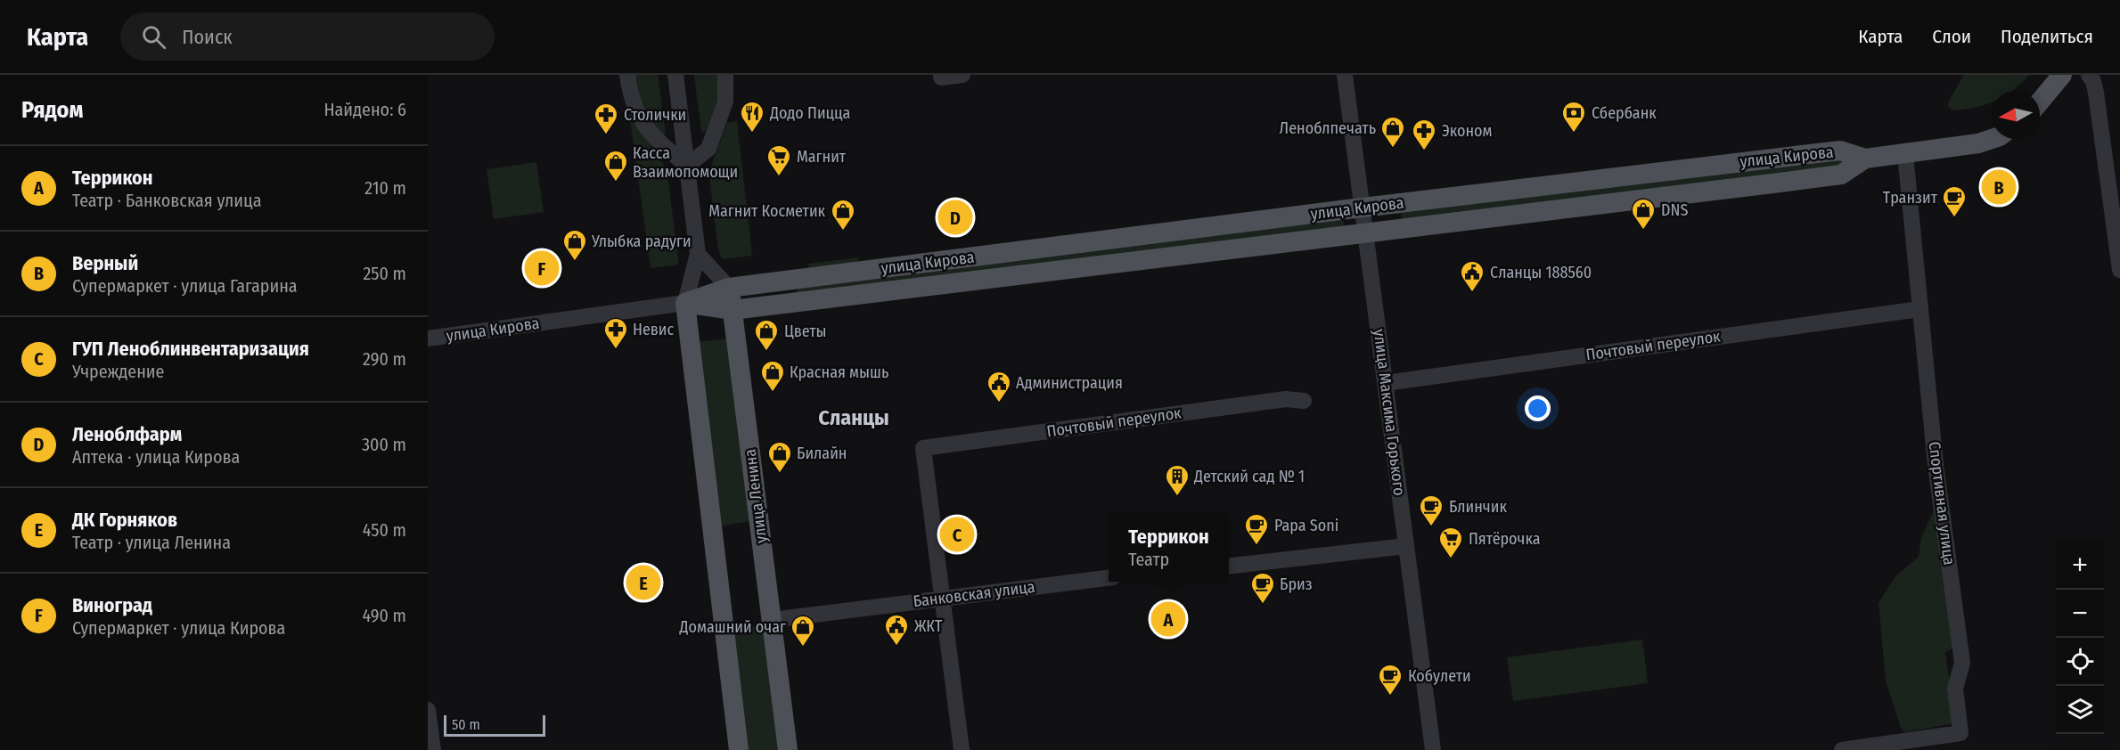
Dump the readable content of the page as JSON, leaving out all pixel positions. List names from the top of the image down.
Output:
{
  "streets": {
    "main road": ["улица Кирова", "улица Ленина"],
    "street": [
      "Почтовый переулок",
      "улица Максима Горького",
      "Спортивная улица",
      "Банковская улица"
    ]
  },
  "crossings": [
    ["улица Кирова", "улица Максима Горького"],
    ["улица Кирова", "улица Ленина"],
    ["Почтовый переулок", "улица Максима Горького"],
    ["Почтовый переулок", "Спортивная улица"],
    ["Почтовый переулок", "Банковская улица"],
    ["улица Ленина", "Банковская улица"]
  ],
  "districts": ["Сланцы"],
  "places": {
    "restaurant": ["Додо Пицца"],
    "bank": ["Сбербанк"],
    "pharmacy": ["Столички", "Эконом", "Невис"],
    "shop": [
      "Леноблпечать",
      "Касса Взаимопомощи",
      "DNS",
      "Магнит Косметик",
      "Улыбка радуги",
      "Цветы",
      "Красная мышь",
      "Билайн",
      "Домашний очаг"
    ],
    "supermarket": ["Магнит", "Пятёрочка"],
    "cafe": [
      "Транзит",
      "Блинчик",
      "Papa Soni",
      "Бриз",
      "Кобулети"
    ],
    "public building": ["Сланцы 188560", "Администрация", "ЖКТ"],
    "building": ["Детский сад № 1"]
  },
  "scale_bar": "50 m",
  "north": "left",
  "page": {
    "header": "Карта",
    "search": "Поиск",
    "nav": ["Карта", "Слои", "Поделиться"],
    "heading": ["Рядом", "Найдено: 6"],
    "list": [
      {
        "mark": "A",
        "name": "Террикон",
        "note": "Театр · Банковская улица",
        "value": "210 m"
      },
      {
        "mark": "B",
        "name": "Верный",
        "note": "Супермаркет · улица Гагарина",
        "value": "250 m"
      },
      {
        "mark": "C",
        "name": "ГУП Леноблинвентаризация",
        "note": "Учреждение",
        "value": "290 m"
      },
      {
        "mark": "D",
        "name": "Леноблфарм",
        "note": "Аптека · улица Кирова",
        "value": "300 m"
      },
      {
        "mark": "E",
        "name": "ДК Горняков",
        "note": "Театр · улица Ленина",
        "value": "450 m"
      },
      {
        "mark": "F",
        "name": "Виноград",
        "note": "Супермаркет · улица Кирова",
        "value": "490 m"
      }
    ],
    "pins": [
      "B",
      "D",
      "F",
      "C",
      "E",
      "A"
    ],
    "popup": ["Террикон", "Театр"],
    "map_buttons": ["+", "−"],
    "scale": "50 m"
  }
}
